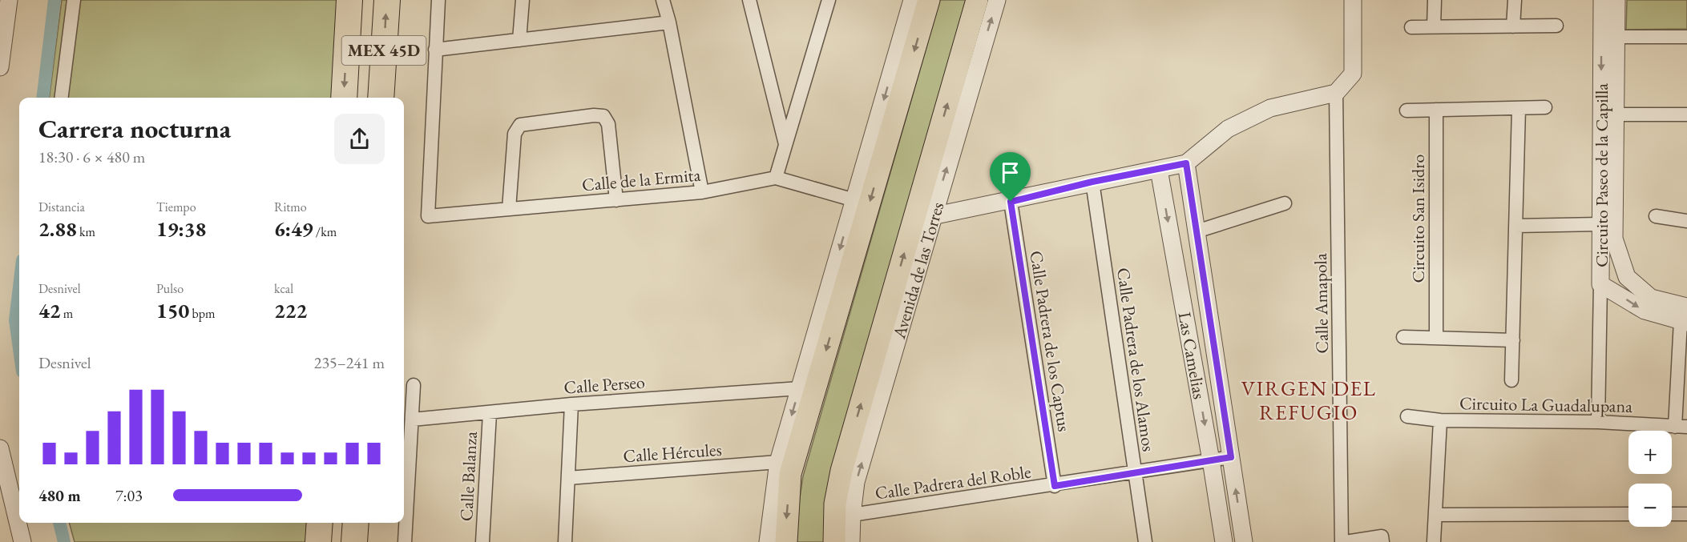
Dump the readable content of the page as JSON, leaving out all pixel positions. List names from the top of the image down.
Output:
{
  "streets": {
    "highway": ["MEX 45D"],
    "main road": ["Avenida de las Torres"],
    "street": [
      "Circuito Paseo de la Capilla",
      "Calle de la Ermita",
      "Circuito San Isidro",
      "Calle Amapola",
      "Calle Padrera de los Captus",
      "Las Camelias",
      "Calle Padrera de los Alamos",
      "Calle Perseo",
      "Circuito La Guadalupana",
      "Calle Hércules",
      "Calle Balanza",
      "Calle Padrera del Roble"
    ]
  },
  "crossings": [
    ["Avenida de las Torres", "Calle Padrera del Roble"],
    ["Calle Padrera de los Captus", "Calle Padrera del Roble"],
    ["Las Camelias", "Calle Padrera del Roble"],
    ["Calle Padrera de los Alamos", "Calle Padrera del Roble"],
    ["Calle Perseo", "Calle Balanza"]
  ],
  "districts": ["VIRGEN DEL REFUGIO"],
  "page": {
    "heading": ["Carrera nocturna", "18:30 · 6 × 480 m"],
    "stats": [
      ["Distancia", "2.88 km"],
      ["Tiempo", "19:38"],
      ["Ritmo", "6:49 /km"],
      ["Desnivel", "42 m"],
      ["Pulso", "150 bpm"],
      ["kcal", "222"]
    ],
    "chart": ["Desnivel", "235–241 m"],
    "map_buttons": ["+", "−"],
    "list": [
      {
        "name": "480 m",
        "note": "7:03"
      }
    ]
  }
}
